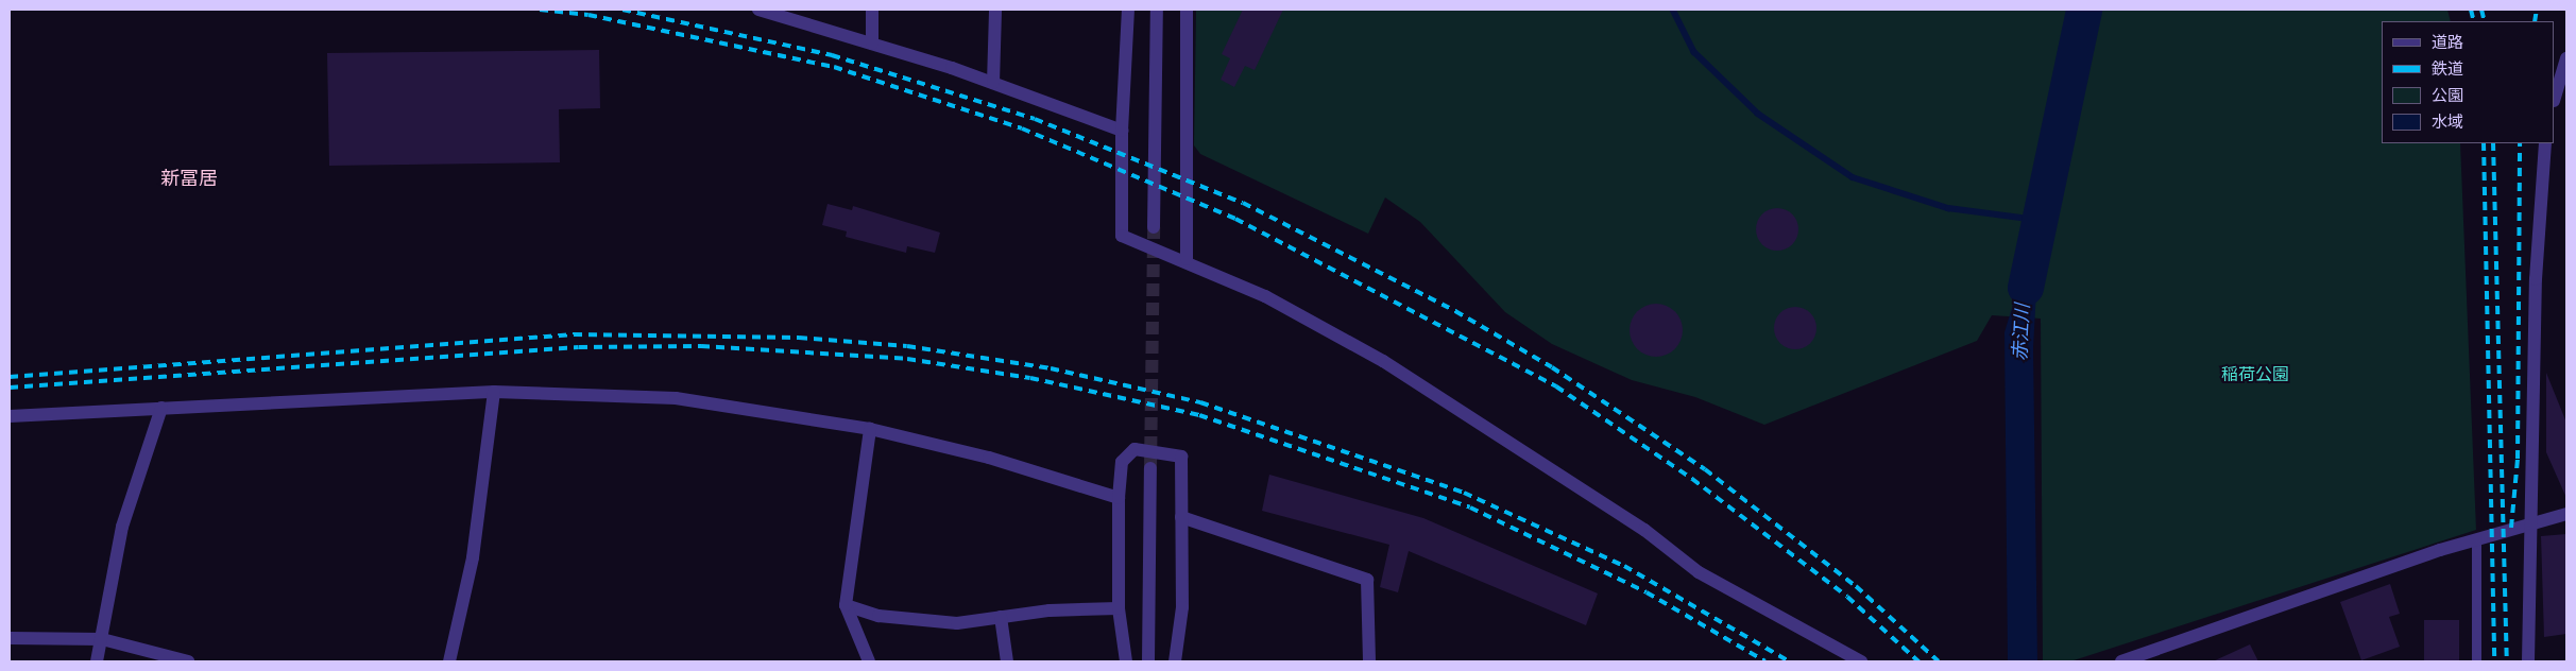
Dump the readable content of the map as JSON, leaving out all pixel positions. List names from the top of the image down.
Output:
{
  "districts": ["新冨居"],
  "water": ["赤江川"],
  "parks": ["稲荷公園"],
  "legend": [
    "道路",
    "鉄道",
    "公園",
    "水域"
  ]
}
